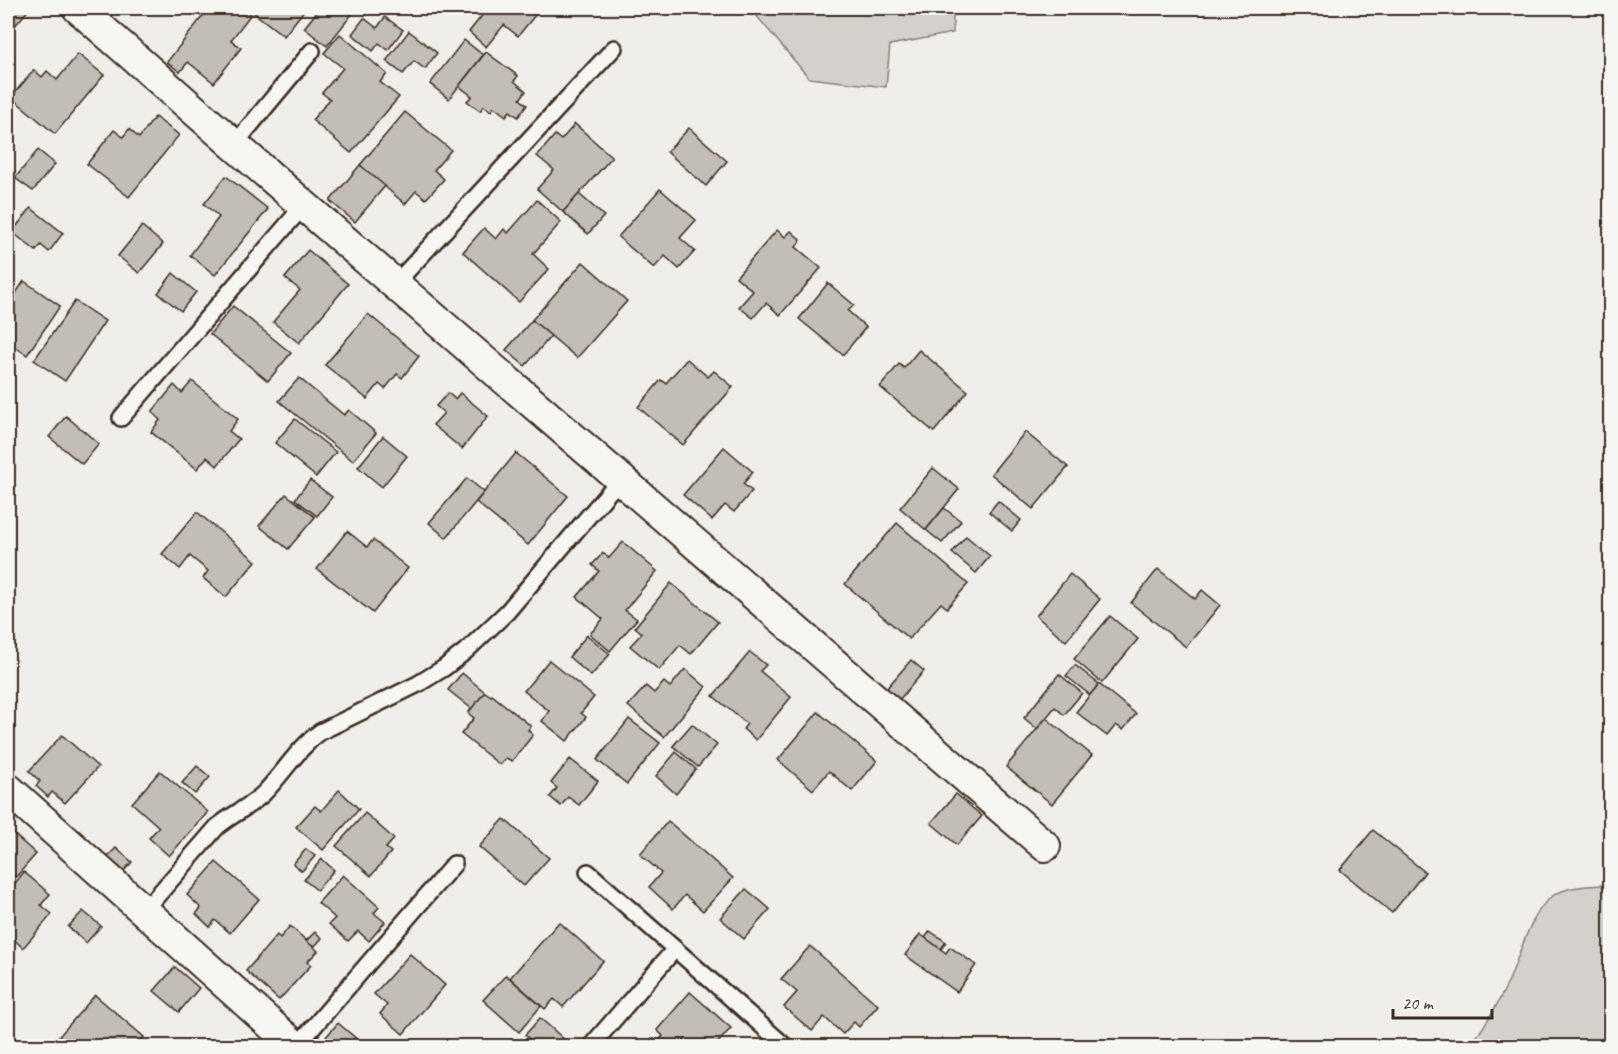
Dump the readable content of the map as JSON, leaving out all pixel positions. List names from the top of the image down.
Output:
{
  "scale_bar": "20 m"
}
